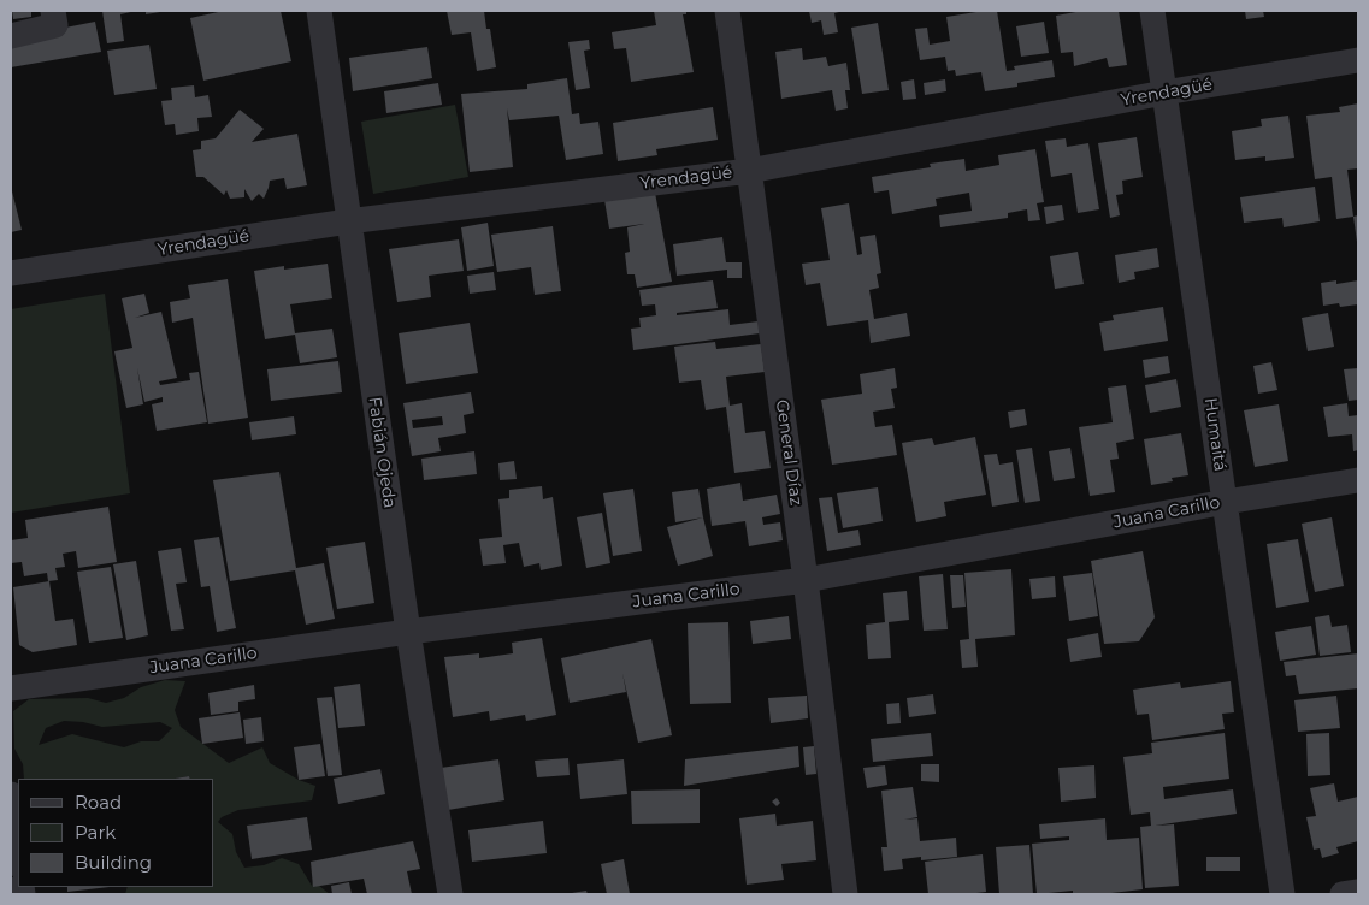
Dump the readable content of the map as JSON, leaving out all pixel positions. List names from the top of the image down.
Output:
{
  "streets": {
    "street": [
      "Yrendagüé",
      "Humaitá",
      "Fabián Ojeda",
      "General Díaz",
      "Juana Carillo"
    ]
  },
  "crossings": [
    ["Yrendagüé", "Humaitá"],
    ["Yrendagüé", "Fabián Ojeda"],
    ["Yrendagüé", "General Díaz"],
    ["Humaitá", "Juana Carillo"],
    ["Fabián Ojeda", "Juana Carillo"],
    ["General Díaz", "Juana Carillo"]
  ],
  "legend": ["Road", "Park", "Building"]
}
